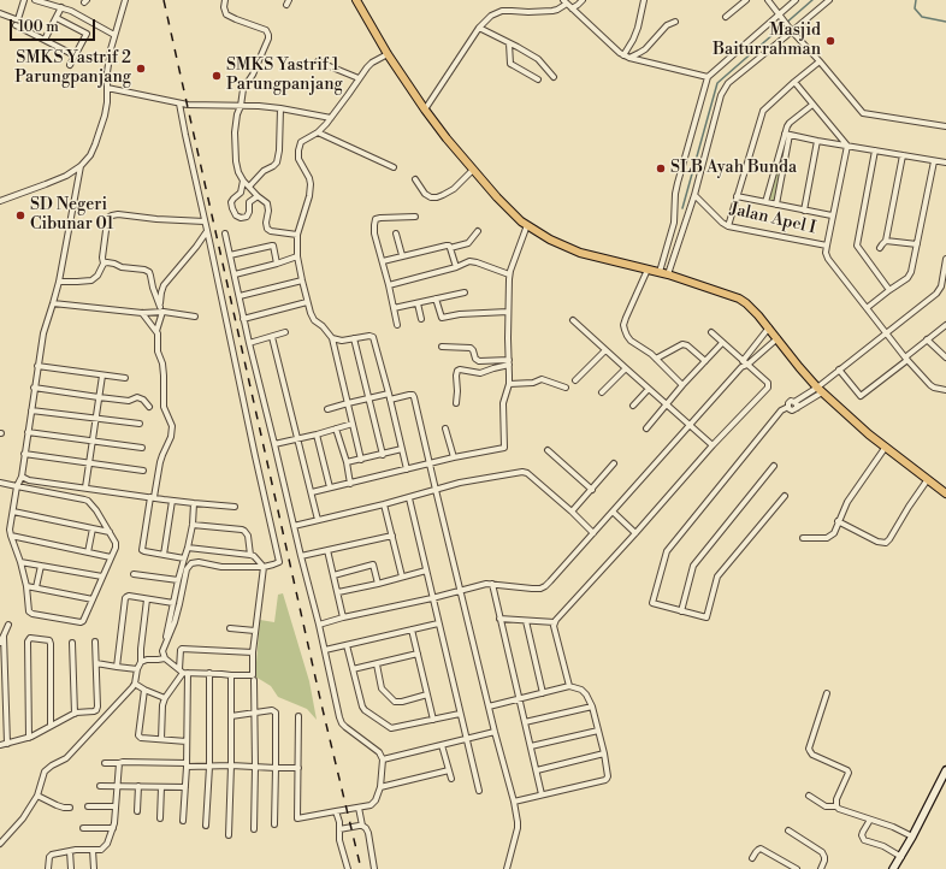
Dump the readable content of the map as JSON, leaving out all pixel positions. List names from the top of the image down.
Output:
{
  "streets": {
    "street": ["Jalan Apel I"]
  },
  "places": [
    "Masjid Baiturrahman",
    "SMKS Yastrif 2 Parungpanjang",
    "SMKS Yastrif 1 Parungpanjang",
    "SLB Ayah Bunda",
    "SD Negeri Cibunar 01"
  ],
  "scale_bar": "100 m"
}
